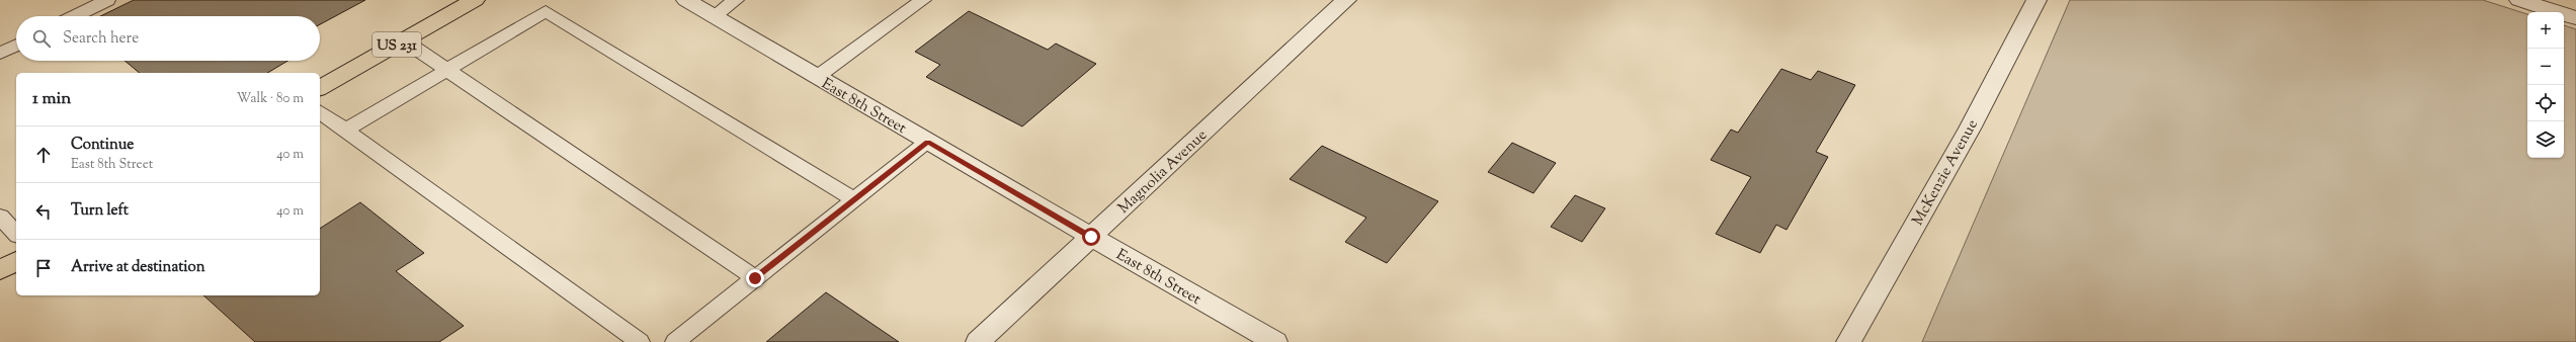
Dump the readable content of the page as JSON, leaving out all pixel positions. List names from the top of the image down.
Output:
{
  "streets": {
    "main road": ["US 231"],
    "street": ["East 8th Street", "Magnolia Avenue", "McKenzie Avenue"]
  },
  "crossings": [
    ["East 8th Street", "Magnolia Avenue"]
  ],
  "page": {
    "map_buttons": ["+", "−"],
    "search": "Search here",
    "heading": ["1 min", "Walk · 80 m"],
    "list": [
      ["Continue", "East 8th Street", "40 m"],
      ["Turn left", "40 m"],
      "Arrive at destination"
    ]
  }
}
